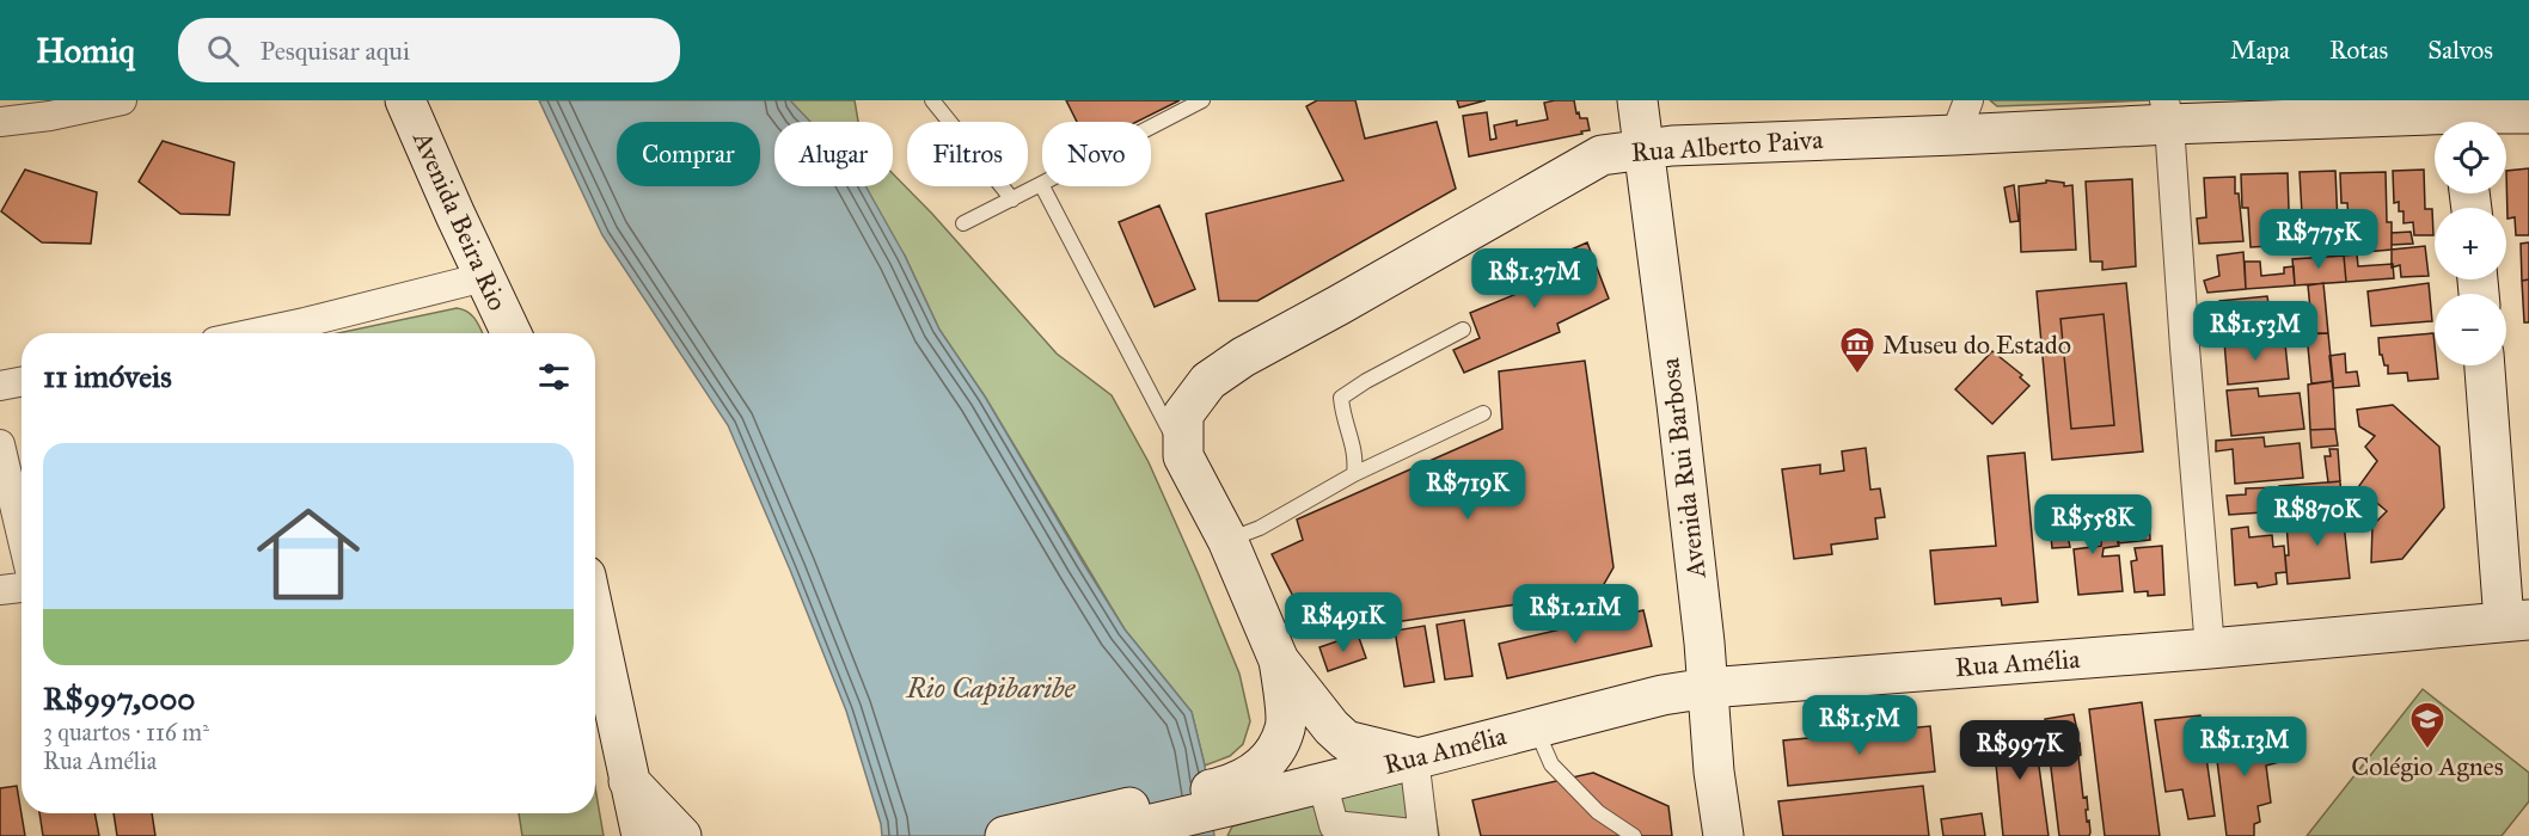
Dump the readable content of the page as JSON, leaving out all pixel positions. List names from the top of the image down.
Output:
{
  "streets": {
    "main road": [
      "Rua Alberto Paiva",
      "Avenida Beira Rio",
      "Avenida Rui Barbosa",
      "Rua Amélia"
    ]
  },
  "crossings": [
    ["Rua Alberto Paiva", "Avenida Rui Barbosa"],
    ["Rua Alberto Paiva", "Rua Amélia"],
    ["Avenida Rui Barbosa", "Rua Amélia"]
  ],
  "water": ["Rio Capibaribe"],
  "places": {
    "museum": ["Museu do Estado"],
    "school or university": ["Colégio Agnes"]
  },
  "page": {
    "header": "Homiq",
    "search": "Pesquisar aqui",
    "nav": ["Mapa", "Rotas", "Salvos"],
    "map_buttons": ["+", "−"],
    "chip": [
      "Comprar",
      "Alugar",
      "Filtros",
      "Novo"
    ],
    "price": [
      "R$775K",
      "R$1.37M",
      "R$1.53M",
      "R$719K",
      "R$870K",
      "R$558K",
      "R$1.21M",
      "R$491K",
      "R$1.5M",
      "R$1.13M",
      "R$997K"
    ],
    "heading": "11 imóveis",
    "list": [
      {
        "name": "R$997,000",
        "note": "3 quartos · 116 m² · Rua Amélia"
      }
    ]
  }
}
